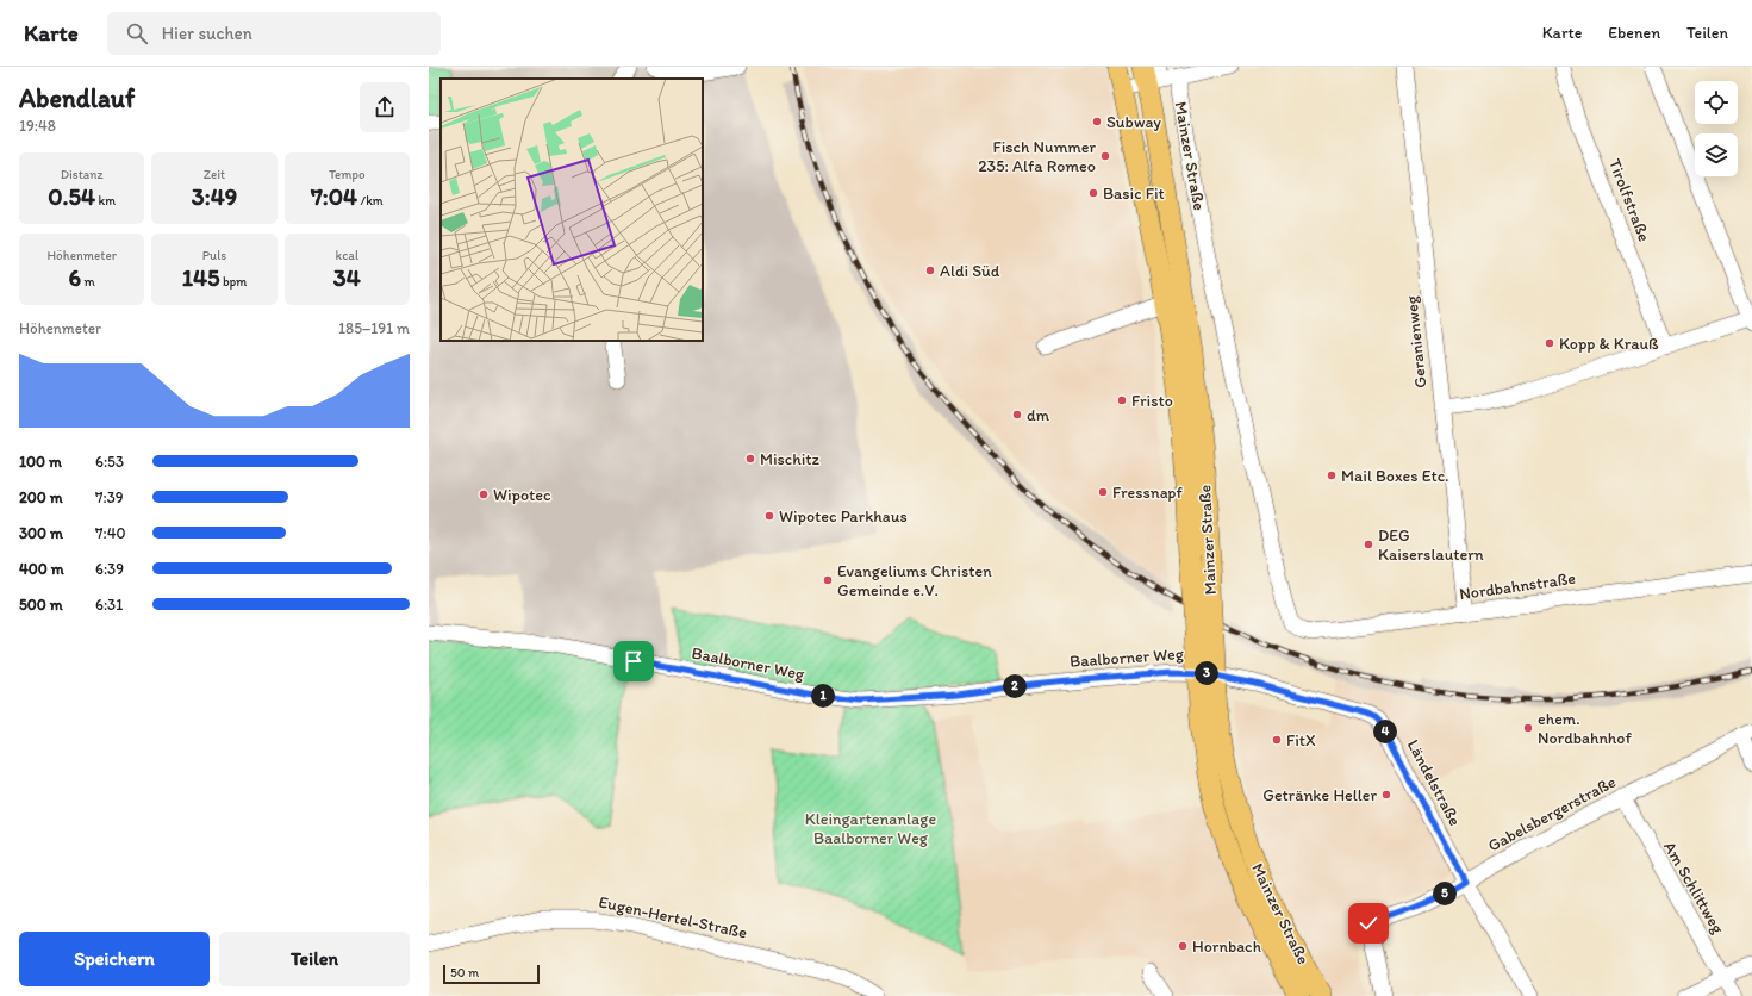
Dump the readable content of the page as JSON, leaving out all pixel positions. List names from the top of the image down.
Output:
{
  "streets": {
    "main road": ["Mainzer Straße"],
    "street": [
      "Tirolfstraße",
      "Geranienweg",
      "Nordbahnstraße",
      "Baalborner Weg",
      "Ländelstraße",
      "Gabelsbergerstraße",
      "Am Schlittweg",
      "Eugen-Hertel-Straße"
    ]
  },
  "crossings": [
    ["Mainzer Straße", "Nordbahnstraße"],
    ["Geranienweg", "Nordbahnstraße"],
    ["Baalborner Weg", "Ländelstraße"],
    ["Ländelstraße", "Gabelsbergerstraße"],
    ["Gabelsbergerstraße", "Am Schlittweg"]
  ],
  "parks": ["Kleingartenanlage Baalborner Weg"],
  "places": [
    "Subway",
    "Fisch Nummer 235: Alfa Romeo",
    "Basic Fit",
    "Aldi Süd",
    "Kopp & Krauß",
    "Fristo",
    "dm",
    "Mischitz",
    "Mail Boxes Etc.",
    "Fressnapf",
    "Wipotec",
    "Wipotec Parkhaus",
    "DEG Kaiserslautern",
    "Evangeliums Christen Gemeinde e.V.",
    "ehem. Nordbahnhof",
    "FitX",
    "Getränke Heller",
    "Hornbach"
  ],
  "scale_bar": "50 m",
  "page": {
    "header": "Karte",
    "search": "Hier suchen",
    "nav": ["Karte", "Ebenen", "Teilen"],
    "heading": ["Abendlauf", "19:48"],
    "stats": [
      ["Distanz", "0.54 km"],
      ["Zeit", "3:49"],
      ["Tempo", "7:04 /km"],
      ["Höhenmeter", "6 m"],
      ["Puls", "145 bpm"],
      ["kcal", "34"]
    ],
    "chart": ["Höhenmeter", "185–191 m"],
    "list": [
      {
        "name": "100 m",
        "note": "6:53"
      },
      {
        "name": "200 m",
        "note": "7:39"
      },
      {
        "name": "300 m",
        "note": "7:40"
      },
      {
        "name": "400 m",
        "note": "6:39"
      },
      {
        "name": "500 m",
        "note": "6:31"
      }
    ],
    "pins": [
      "3",
      "2",
      "1",
      "4",
      "5"
    ],
    "buttons": ["Speichern", "Teilen"],
    "scale": "50 m"
  }
}
